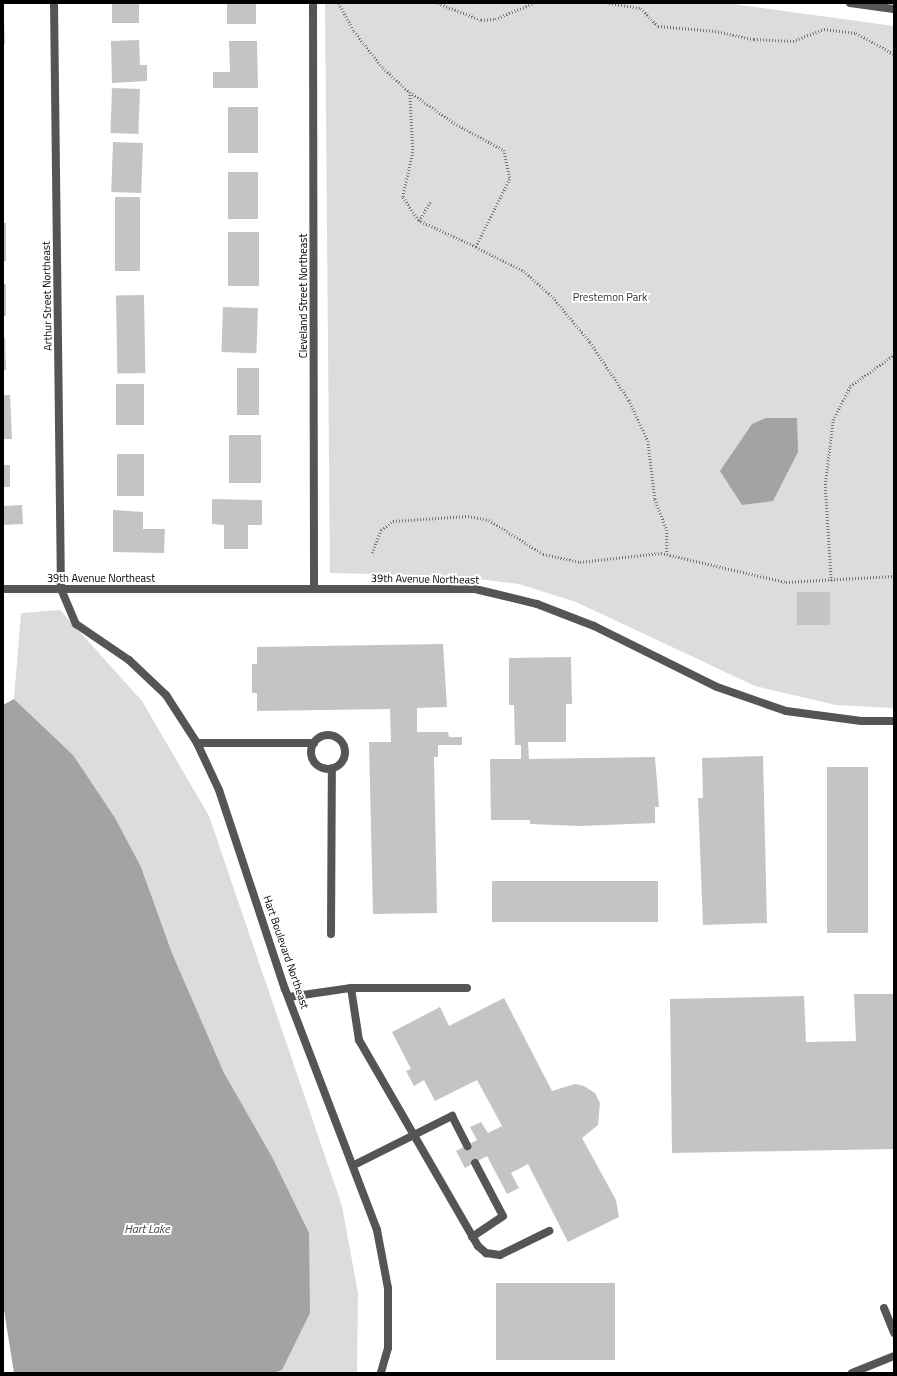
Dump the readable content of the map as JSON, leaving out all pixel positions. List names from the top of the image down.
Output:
{
  "streets": {
    "street": [
      "Arthur Street Northeast",
      "Cleveland Street Northeast",
      "39th Avenue Northeast",
      "Hart Boulevard Northeast"
    ]
  },
  "crossings": [
    ["Arthur Street Northeast", "39th Avenue Northeast"],
    ["Arthur Street Northeast", "Hart Boulevard Northeast"],
    ["Cleveland Street Northeast", "39th Avenue Northeast"],
    ["39th Avenue Northeast", "Hart Boulevard Northeast"]
  ],
  "water": ["Hart Lake"],
  "parks": ["Prestemon Park"]
}
